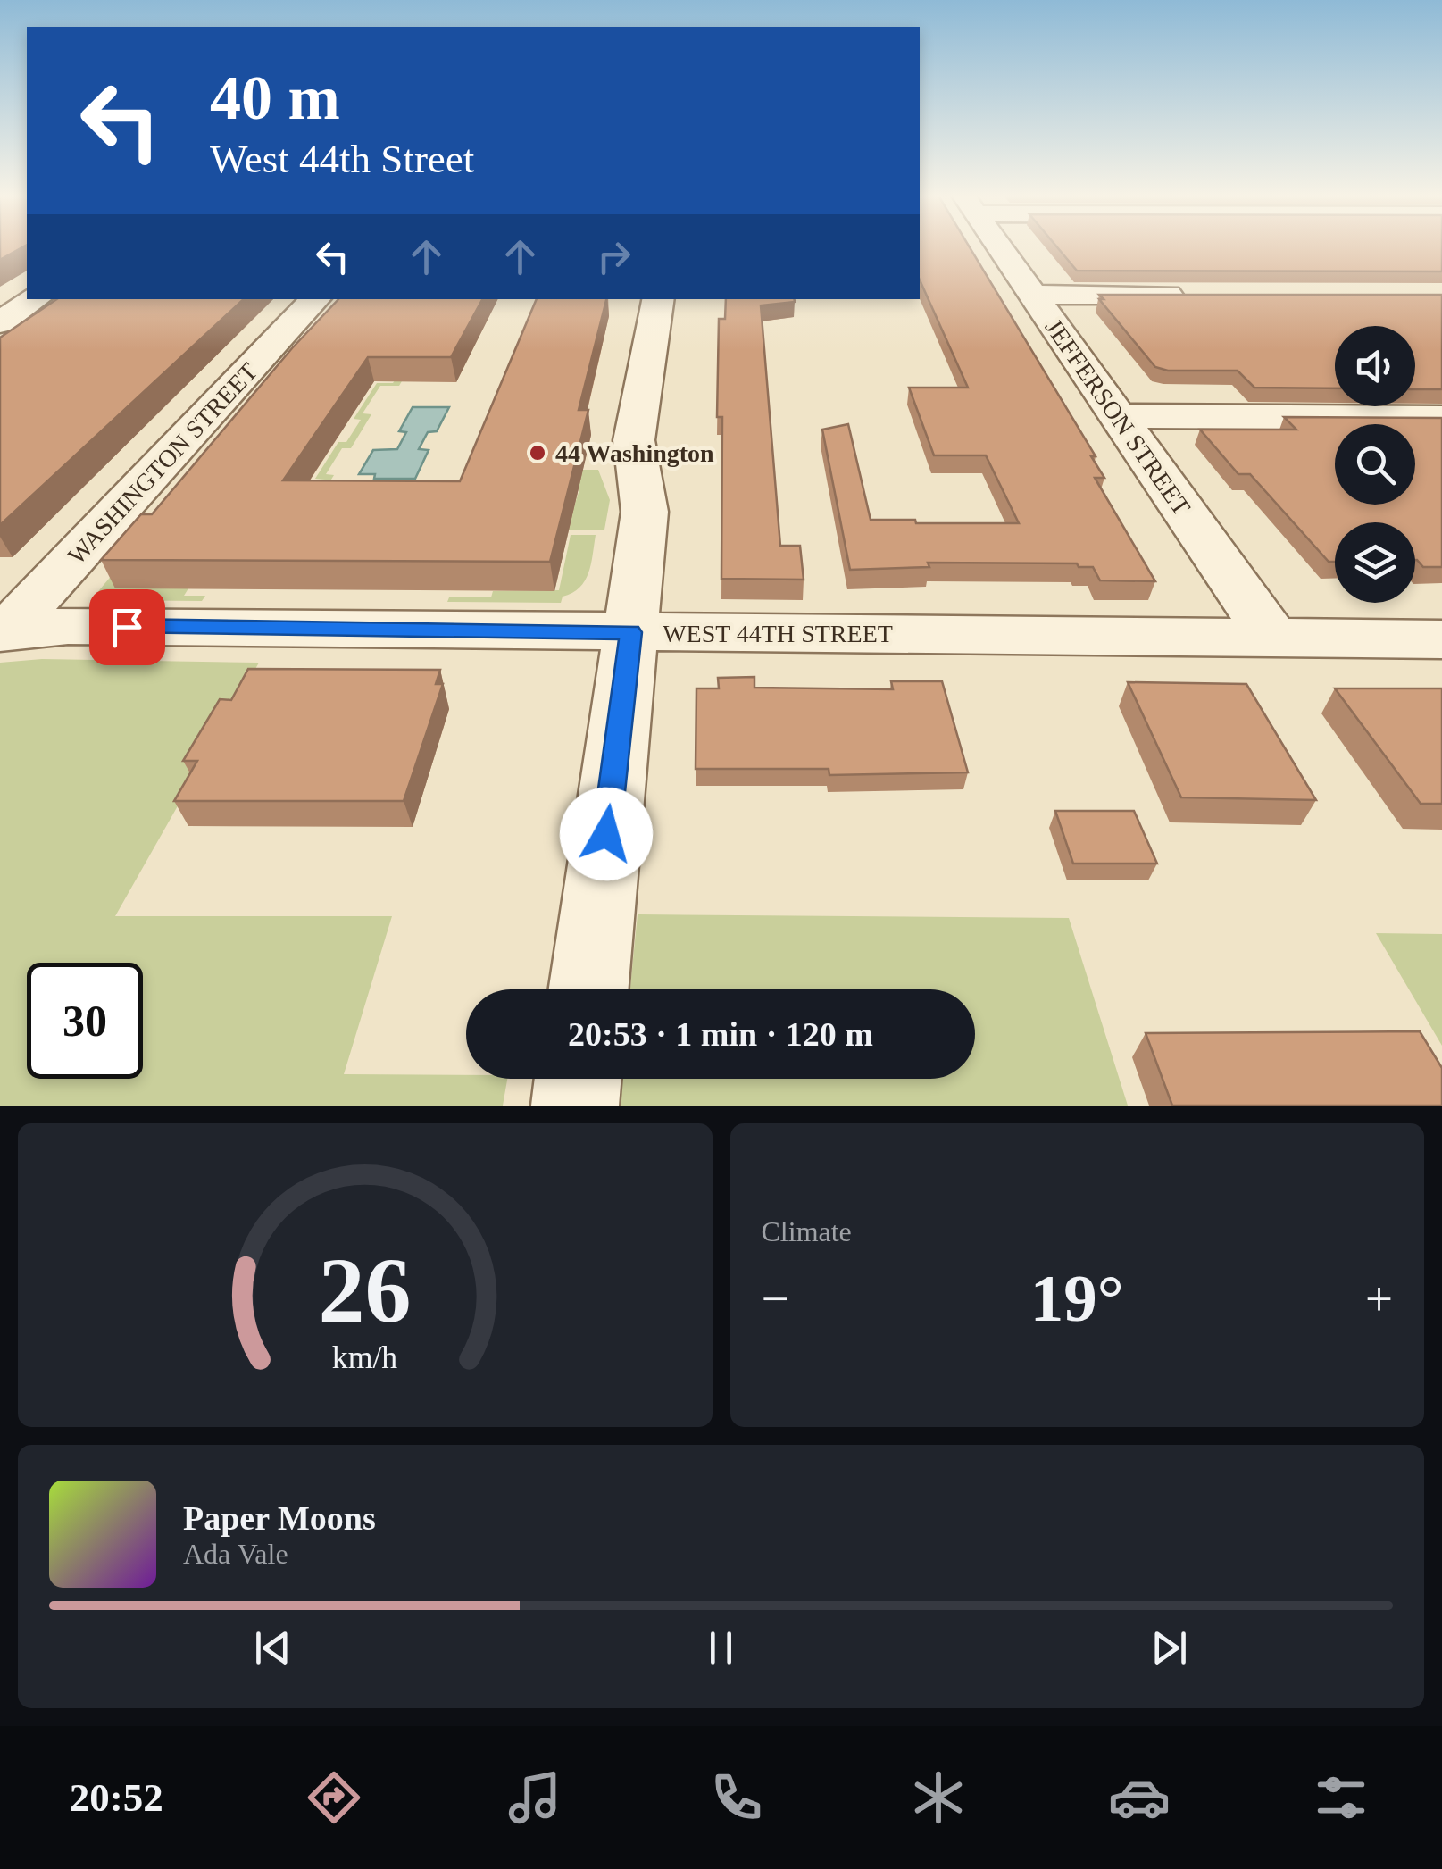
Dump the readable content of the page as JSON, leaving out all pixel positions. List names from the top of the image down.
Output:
{
  "streets": {
    "street": ["JEFFERSON STREET", "WASHINGTON STREET", "WEST 44TH STREET"]
  },
  "crossings": [
    ["JEFFERSON STREET", "WEST 44TH STREET"],
    ["WASHINGTON STREET", "WEST 44TH STREET"]
  ],
  "places": ["44 Washington"],
  "page": {
    "turn": ["40 m", "West 44th Street"],
    "limit": "30",
    "trip": "20:53 · 1 min · 120 m",
    "tile": "Climate",
    "heat": ["−", "19°", "+"],
    "song": ["Paper Moons", "Ada Vale"],
    "tabs": "20:52",
    "gauge": ["26", "km/h"]
  }
}
